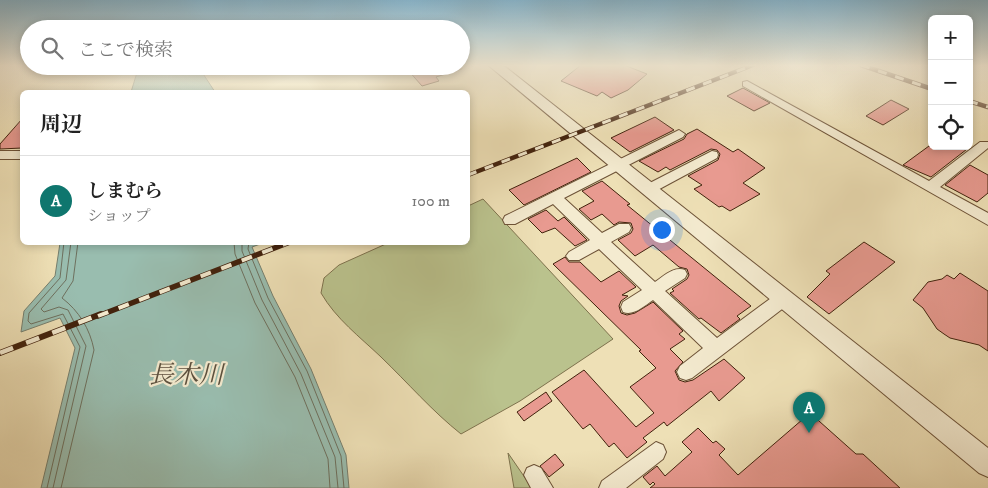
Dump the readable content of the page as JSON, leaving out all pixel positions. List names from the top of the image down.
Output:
{
  "water": ["長木川"],
  "page": {
    "map_buttons": ["+", "−"],
    "search": "ここで検索",
    "heading": "周辺",
    "list": [
      {
        "mark": "A",
        "name": "しまむら",
        "note": "ショップ",
        "value": "100 m"
      }
    ],
    "pins": "A"
  }
}
